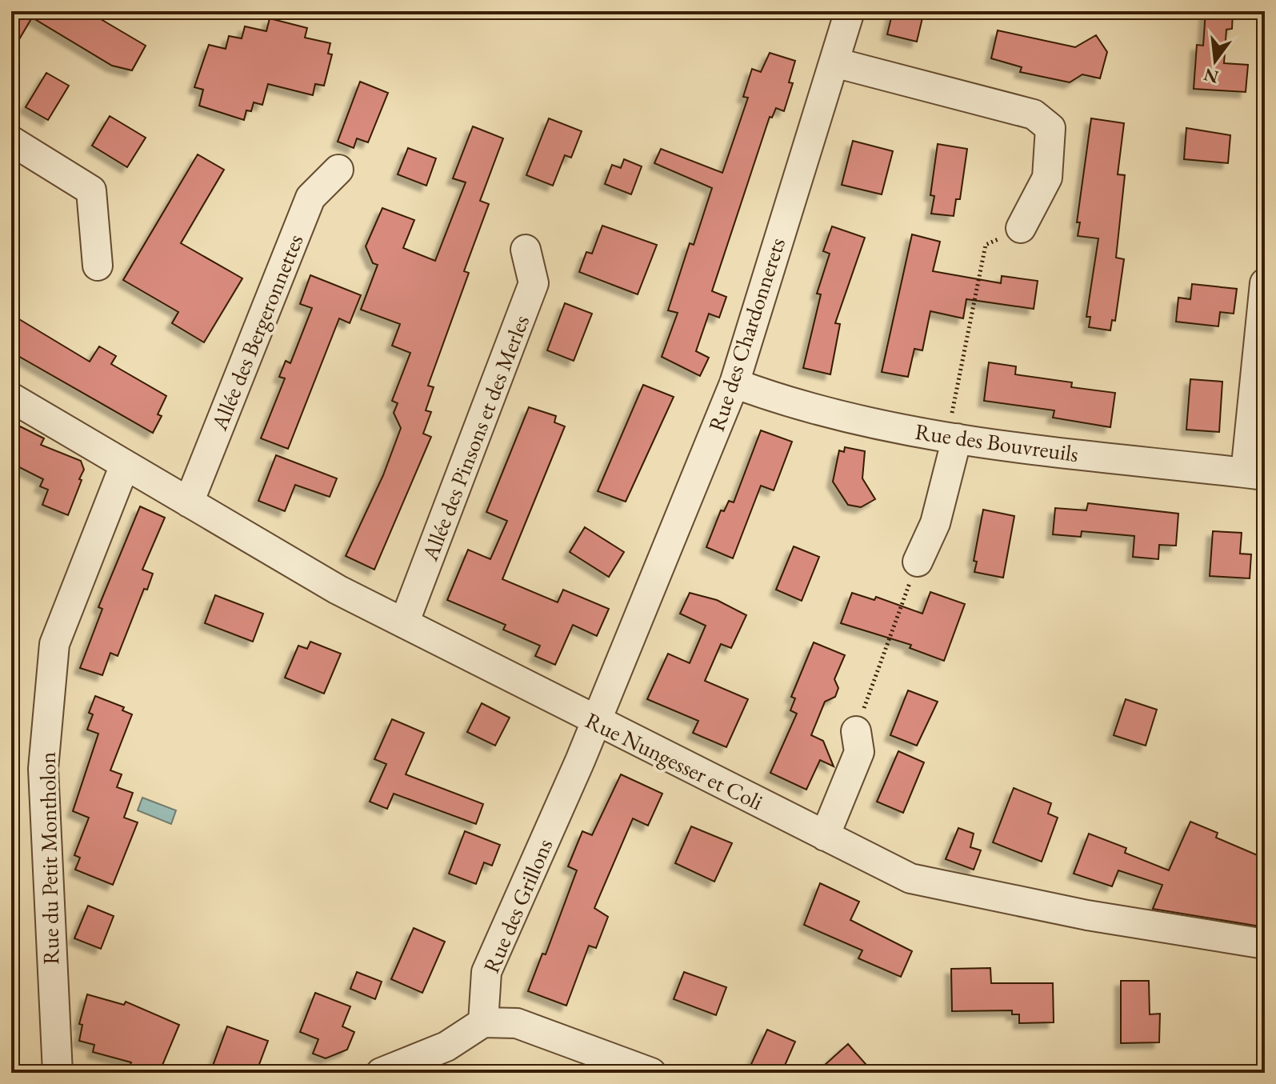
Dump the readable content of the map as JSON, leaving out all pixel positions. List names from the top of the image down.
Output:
{
  "streets": {
    "street": [
      "Allée des Bergeronnettes",
      "Rue des Chardonnerets",
      "Allée des Pinsons et des Merles",
      "Rue des Bouvreuils",
      "Rue Nungesser et Coli",
      "Rue du Petit Montholon",
      "Rue des Grillons"
    ]
  },
  "crossings": [
    ["Allée des Bergeronnettes", "Rue Nungesser et Coli"],
    ["Rue des Chardonnerets", "Rue des Bouvreuils"],
    ["Rue des Chardonnerets", "Rue Nungesser et Coli"],
    ["Rue des Chardonnerets", "Rue des Grillons"],
    ["Allée des Pinsons et des Merles", "Rue Nungesser et Coli"],
    ["Rue Nungesser et Coli", "Rue du Petit Montholon"],
    ["Rue Nungesser et Coli", "Rue des Grillons"]
  ],
  "north": "bottom"
}
